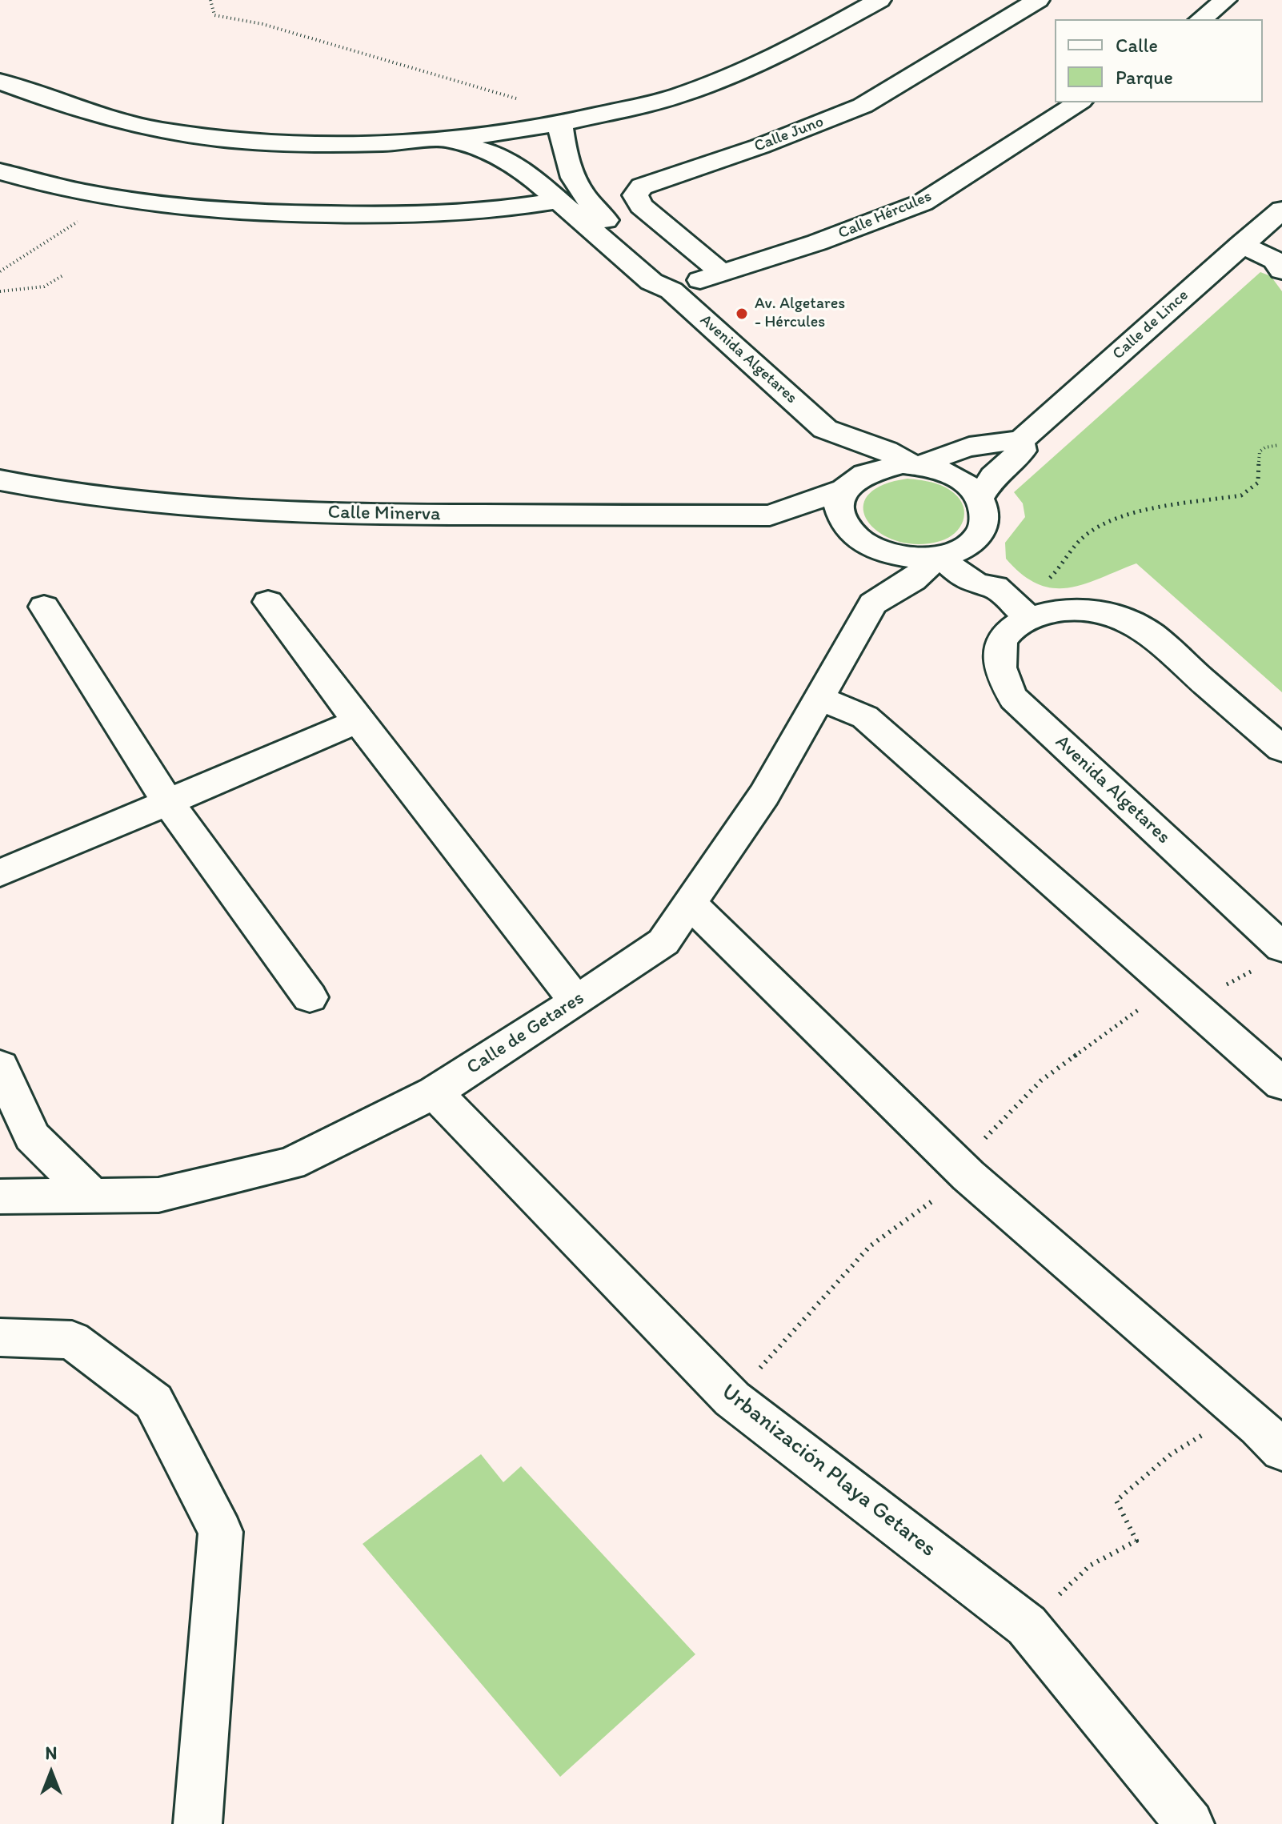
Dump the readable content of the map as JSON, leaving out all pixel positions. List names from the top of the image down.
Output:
{
  "streets": {
    "street": [
      "Calle Juno",
      "Calle Hércules",
      "Calle de Lince",
      "Avenida Algetares",
      "Calle Minerva",
      "Calle de Getares",
      "Urbanización Playa Getares"
    ]
  },
  "crossings": [
    ["Calle Juno", "Calle Hércules"],
    ["Calle Hércules", "Avenida Algetares"],
    ["Calle de Lince", "Avenida Algetares"],
    ["Calle de Lince", "Calle Minerva"],
    ["Avenida Algetares", "Calle Minerva"],
    ["Calle de Getares", "Urbanización Playa Getares"]
  ],
  "places": ["Av. Algetares - Hércules"],
  "legend": ["Calle", "Parque"],
  "north": "top"
}
